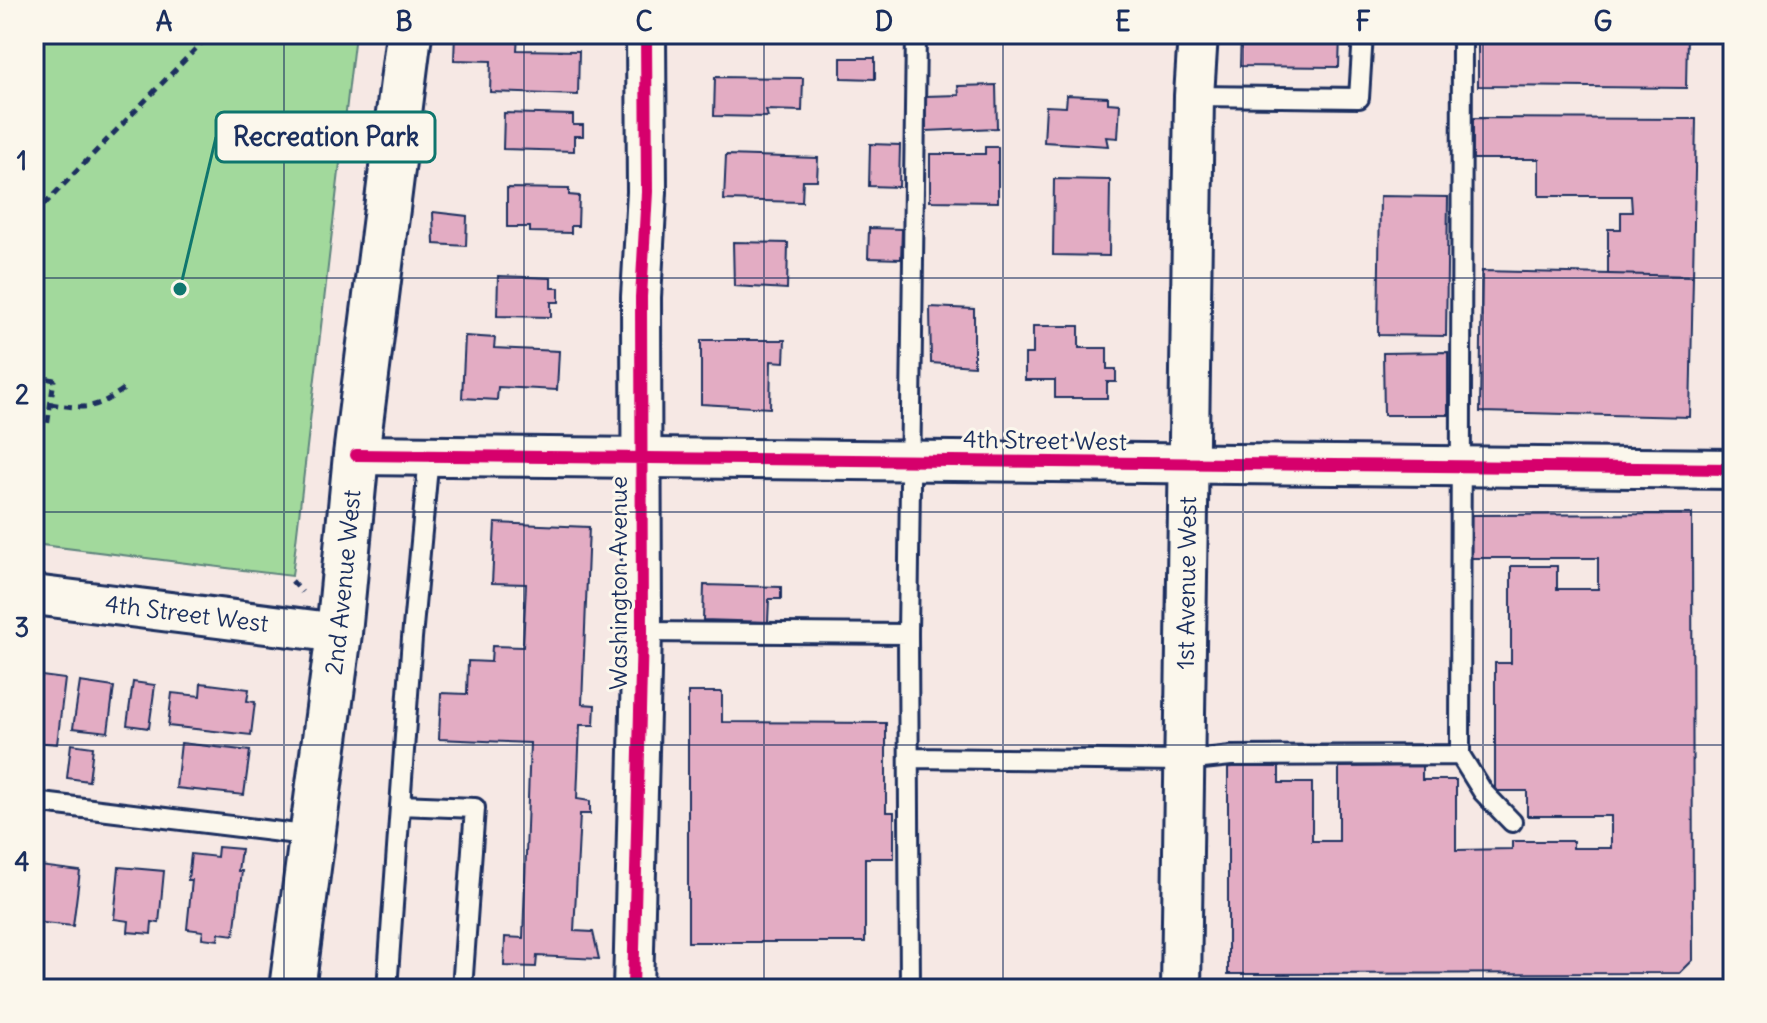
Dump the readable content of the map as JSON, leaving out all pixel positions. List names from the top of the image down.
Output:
{
  "streets": {
    "main road": ["2nd Avenue West"],
    "street": ["4th Street West", "Washington Avenue", "1st Avenue West"]
  },
  "crossings": [
    ["4th Street West", "2nd Avenue West"],
    ["4th Street West", "Washington Avenue"],
    ["4th Street West", "1st Avenue West"]
  ],
  "places": ["Recreation Park"],
  "grid": {
    "columns": [
      "A",
      "B",
      "C",
      "D",
      "E",
      "F",
      "G"
    ],
    "rows": [
      "1",
      "2",
      "3",
      "4"
    ]
  }
}
